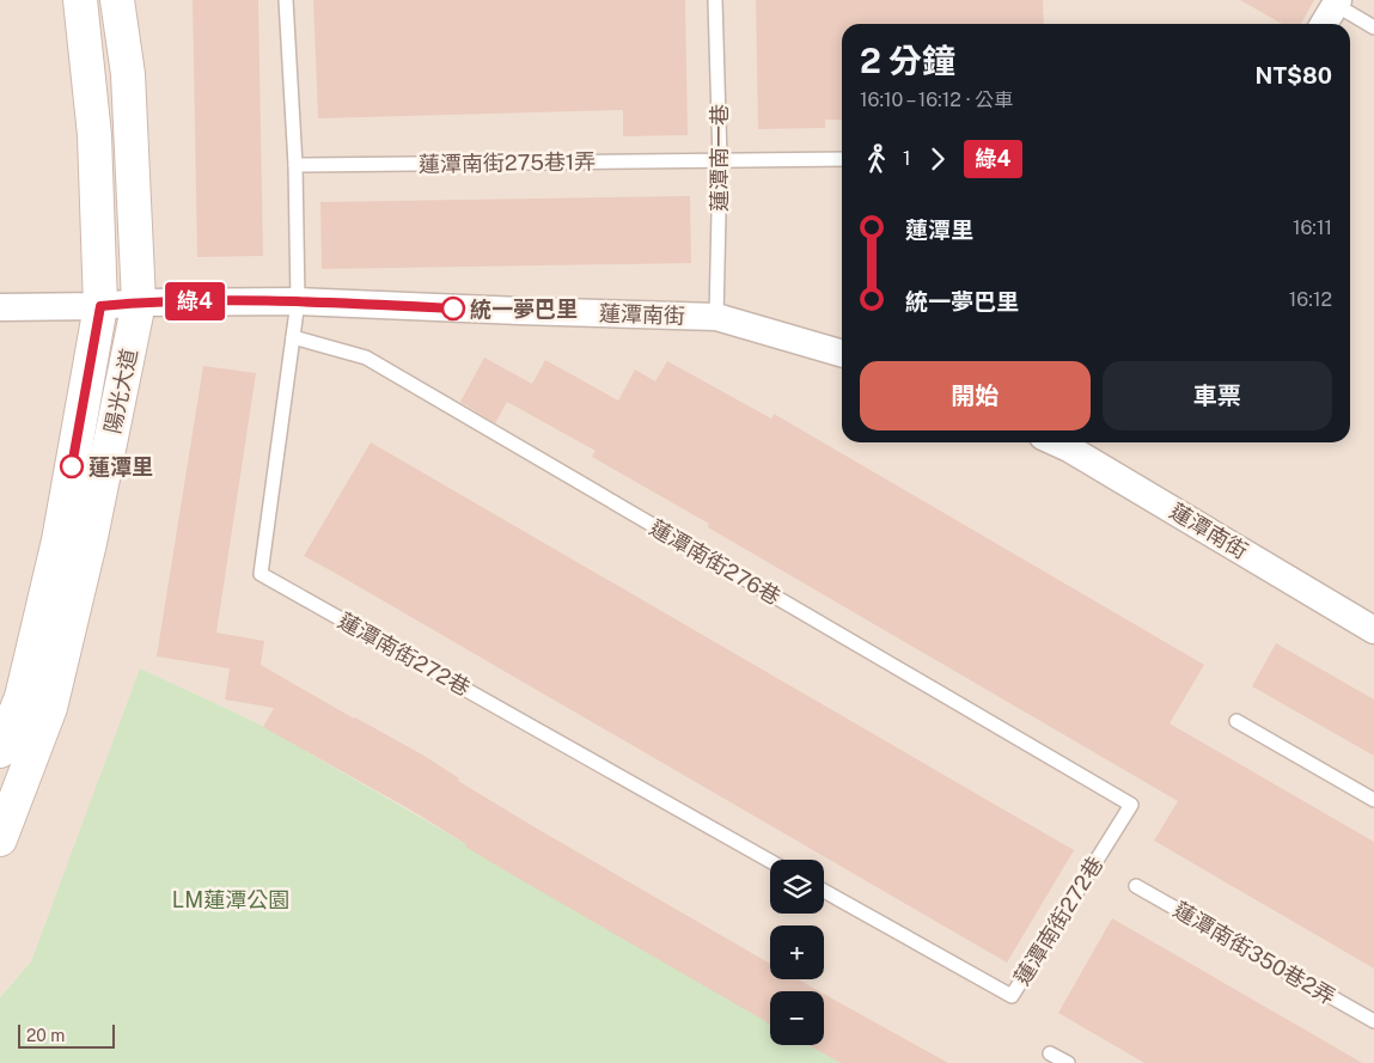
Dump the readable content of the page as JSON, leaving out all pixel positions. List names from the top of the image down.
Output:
{
  "streets": {
    "street": ["蓮潭南街", "陽光大道"],
    "lane": [
      "蓮潭南一巷",
      "蓮潭南街275巷1弄",
      "蓮潭南街276巷",
      "蓮潭南街272巷",
      "蓮潭南街350巷2弄"
    ]
  },
  "crossings": [
    ["蓮潭南一巷", "蓮潭南街275巷1弄"],
    ["蓮潭南一巷", "蓮潭南街"],
    ["蓮潭南街275巷1弄", "蓮潭南街272巷"],
    ["蓮潭南街", "陽光大道"],
    ["蓮潭南街", "蓮潭南街272巷"],
    ["蓮潭南街276巷", "蓮潭南街272巷"]
  ],
  "parks": ["LM蓮潭公園"],
  "places": ["統一夢巴里", "蓮潭里"],
  "lines": ["bus line 綠4"],
  "scale_bar": "20 m",
  "page": {
    "on_map": "綠4",
    "heading": ["2 分鐘", "16:10 – 16:12 · 公車", "NT$80"],
    "legs": ["1", "綠4"],
    "list": [
      {
        "name": "蓮潭里",
        "value": "16:11"
      },
      {
        "name": "統一夢巴里",
        "value": "16:12"
      }
    ],
    "buttons": ["開始", "車票"],
    "map_buttons": ["+", "−"],
    "scale": "20 m"
  }
}
